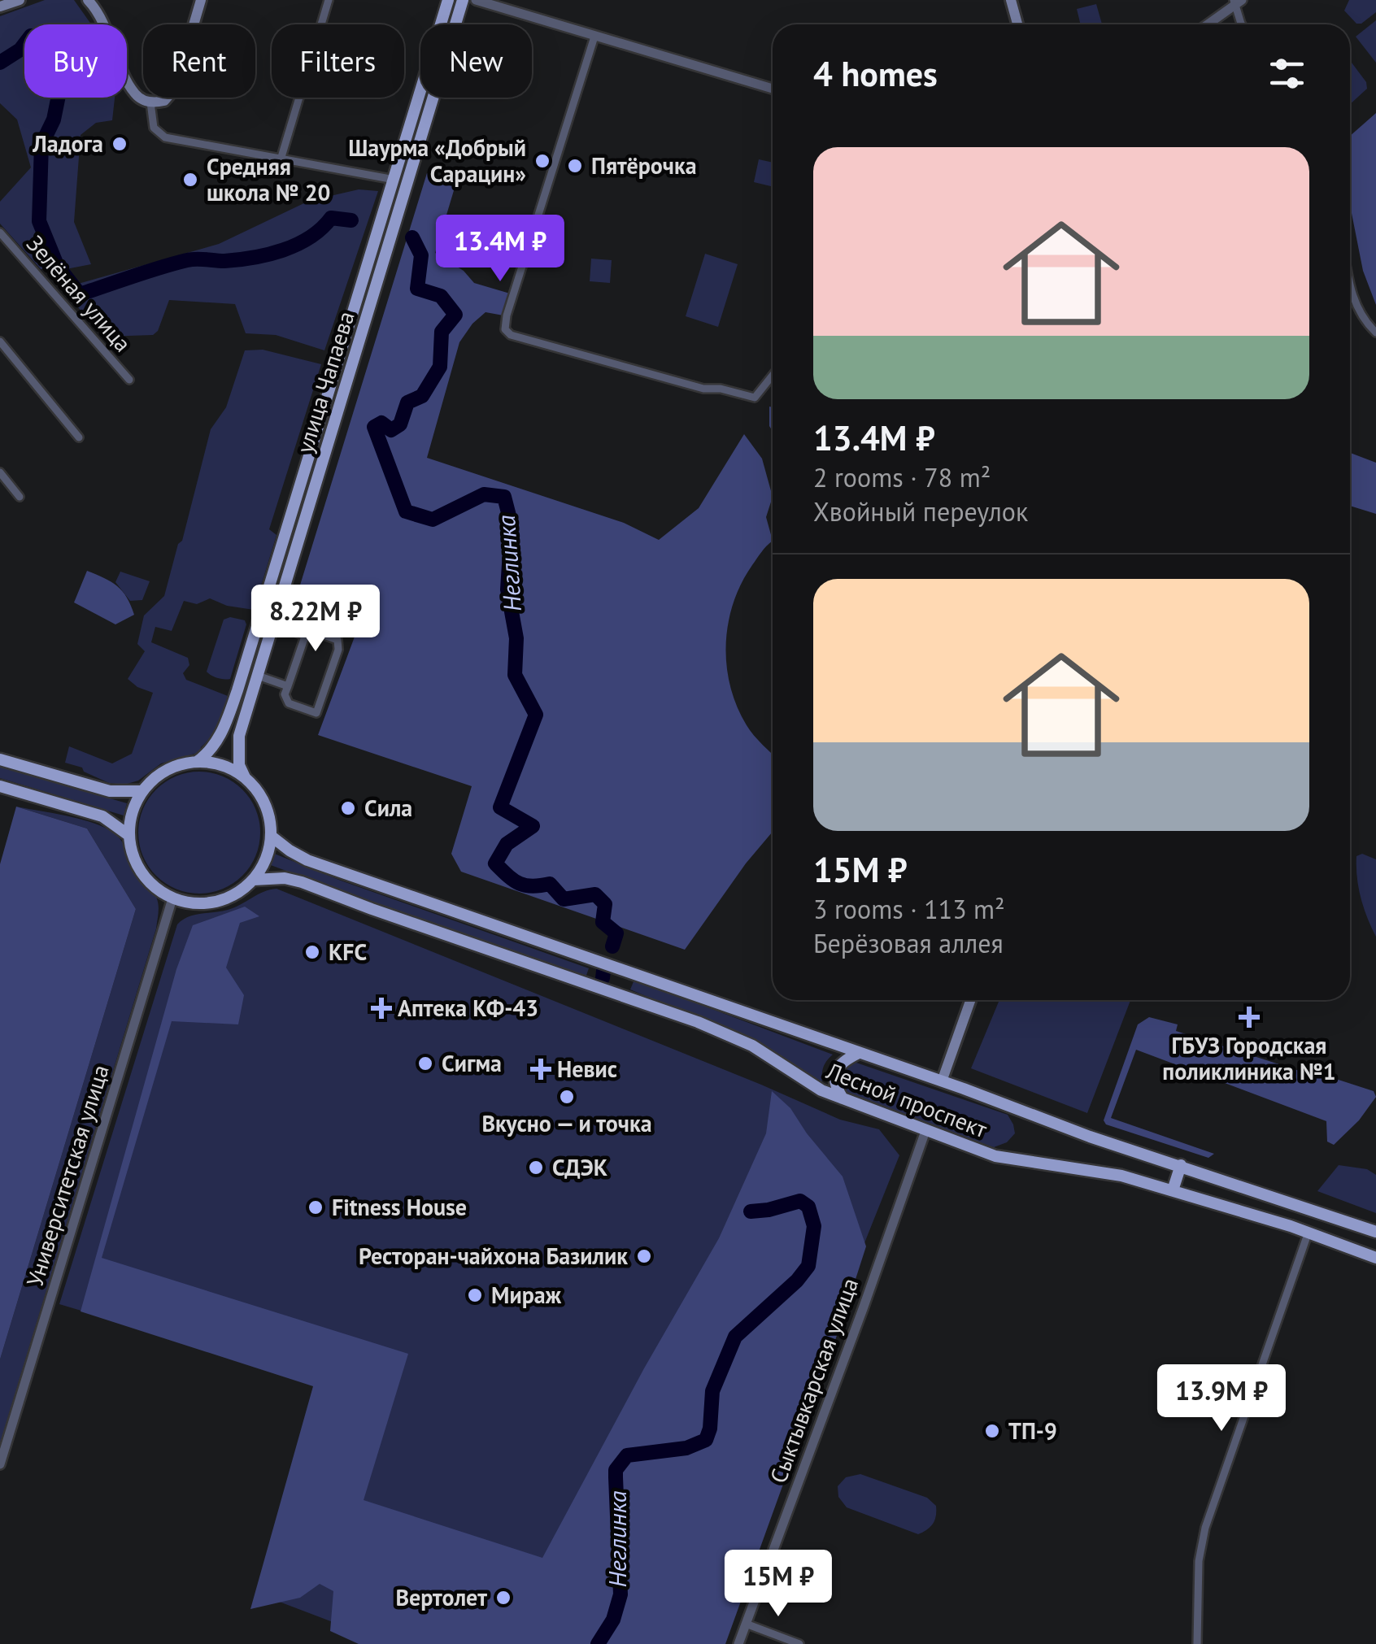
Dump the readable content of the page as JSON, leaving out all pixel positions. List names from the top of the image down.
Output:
{
  "streets": {
    "main road": ["улица Чапаева", "Лесной проспект"],
    "street": ["Зелёная улица", "Университетская улица", "Сыктывкарская улица"]
  },
  "crossings": [
    ["улица Чапаева", "Лесной проспект"],
    ["улица Чапаева", "Университетская улица"],
    ["Лесной проспект", "Университетская улица"],
    ["Лесной проспект", "Сыктывкарская улица"]
  ],
  "water": ["Неглинка"],
  "places": {
    "other": [
      "Ладога",
      "Шаурма «Добрый Сарацин»",
      "Пятёрочка",
      "Средняя школа № 20",
      "Сила",
      "KFC",
      "Сигма",
      "Вкусно — и точка",
      "СДЭК",
      "Fitness House",
      "Ресторан-чайхона Базилик",
      "Мираж",
      "ТП-9",
      "Вертолет"
    ],
    "health": ["Аптека КФ-43", "ГБУЗ Городская поликлиника №1", "Невис"]
  },
  "page": {
    "chip": [
      "Buy",
      "Rent",
      "Filters",
      "New"
    ],
    "heading": "4 homes",
    "list": [
      {
        "name": "13.4M ₽",
        "note": "2 rooms · 78 m² · Хвойный переулок"
      },
      {
        "name": "15M ₽",
        "note": "3 rooms · 113 m² · Берёзовая аллея"
      }
    ],
    "price": [
      "13.4M ₽",
      "8.22M ₽",
      "13.9M ₽",
      "15M ₽"
    ]
  }
}
